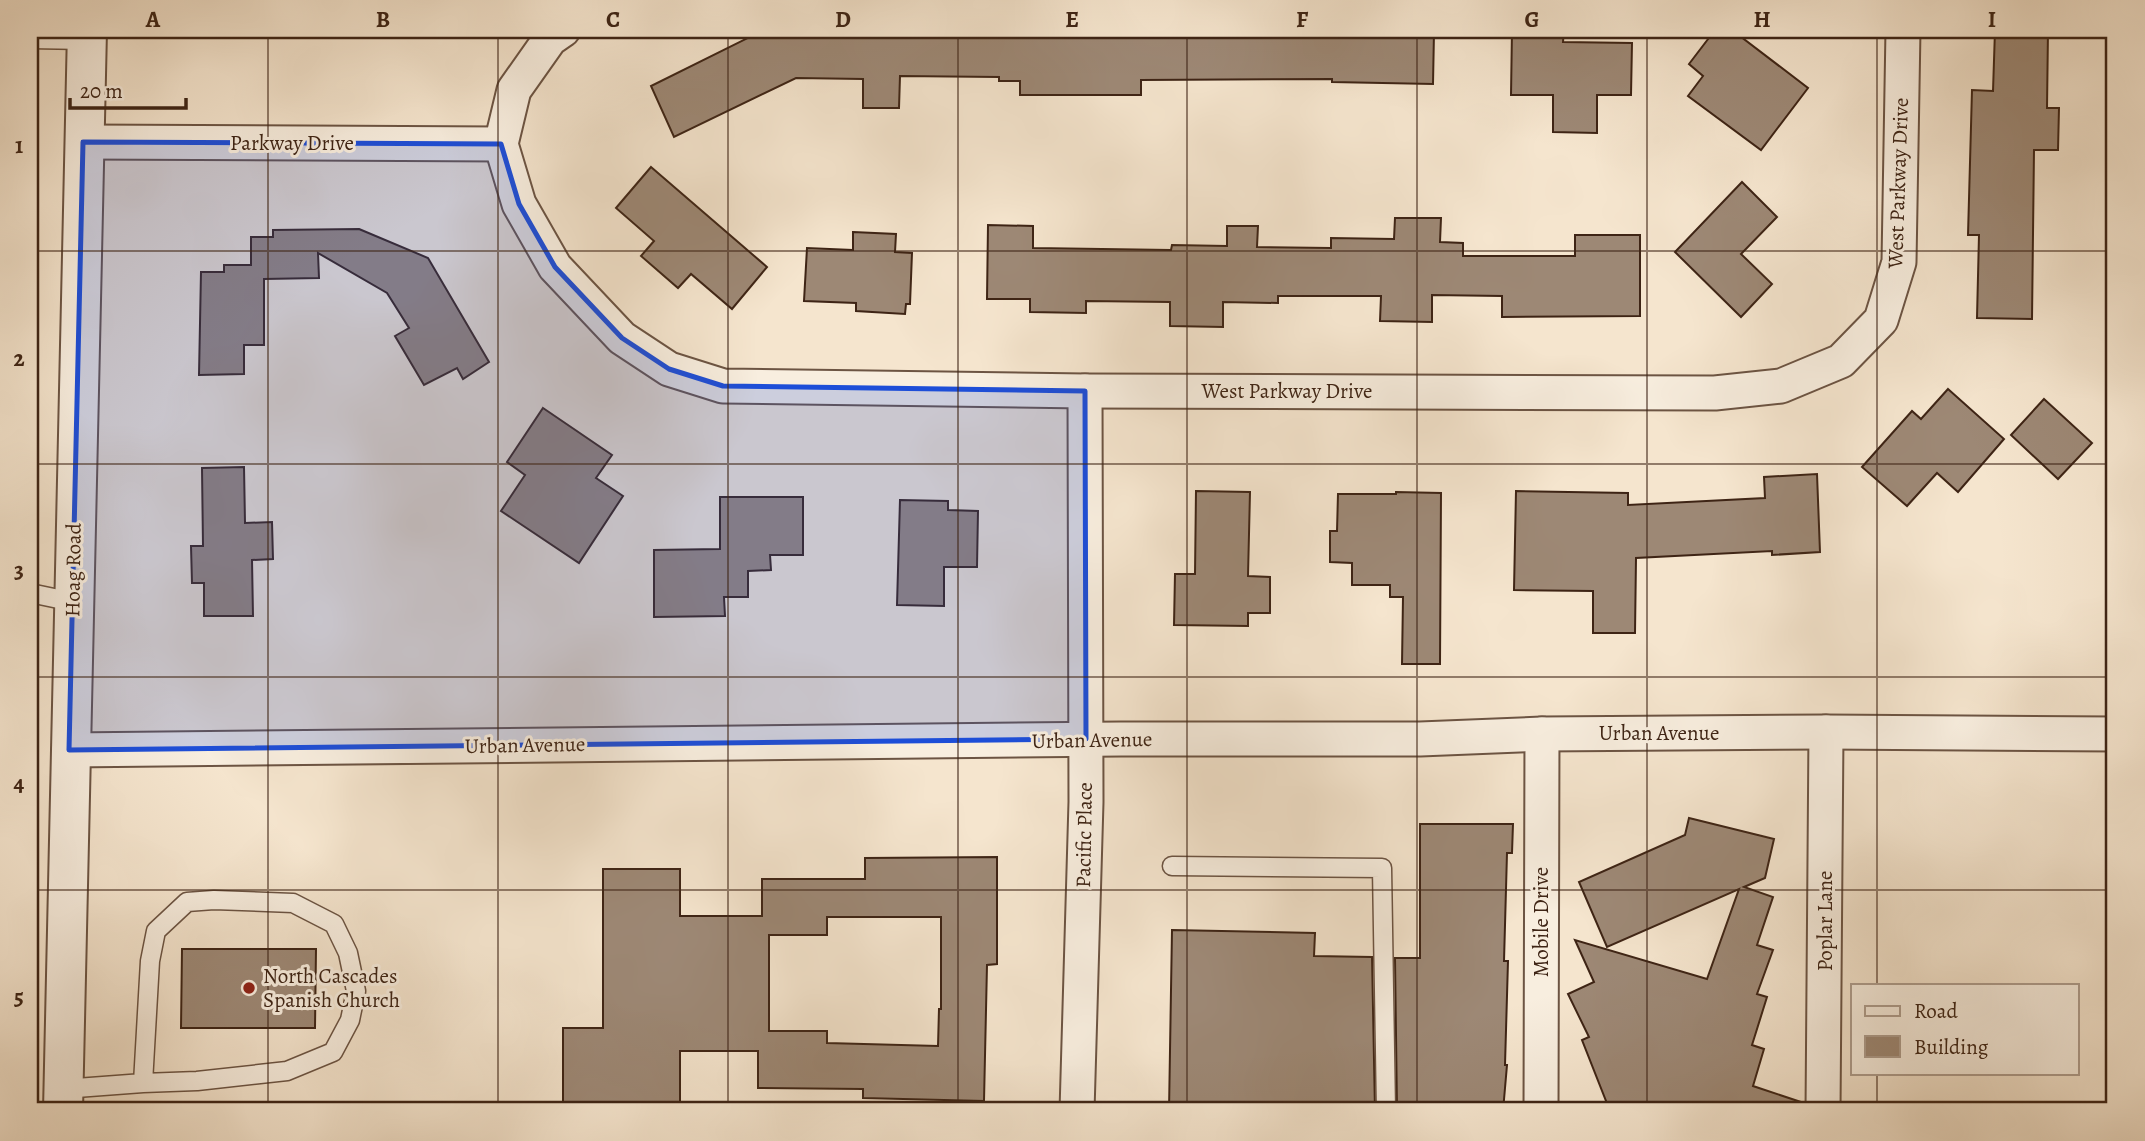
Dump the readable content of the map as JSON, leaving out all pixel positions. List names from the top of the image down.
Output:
{
  "streets": {
    "street": [
      "Parkway Drive",
      "West Parkway Drive",
      "Hoag Road",
      "Urban Avenue",
      "Pacific Place",
      "Poplar Lane",
      "Mobile Drive"
    ]
  },
  "crossings": [
    ["Parkway Drive", "West Parkway Drive"],
    ["Parkway Drive", "Hoag Road"],
    ["West Parkway Drive", "Pacific Place"],
    ["Hoag Road", "Urban Avenue"],
    ["Urban Avenue", "Pacific Place"],
    ["Urban Avenue", "Poplar Lane"],
    ["Urban Avenue", "Mobile Drive"]
  ],
  "places": ["North Cascades Spanish Church"],
  "legend": ["Road", "Building"],
  "scale_bar": "20 m",
  "grid": {
    "columns": [
      "A",
      "B",
      "C",
      "D",
      "E",
      "F",
      "G",
      "H",
      "I"
    ],
    "rows": [
      "1",
      "2",
      "3",
      "4",
      "5"
    ]
  }
}
